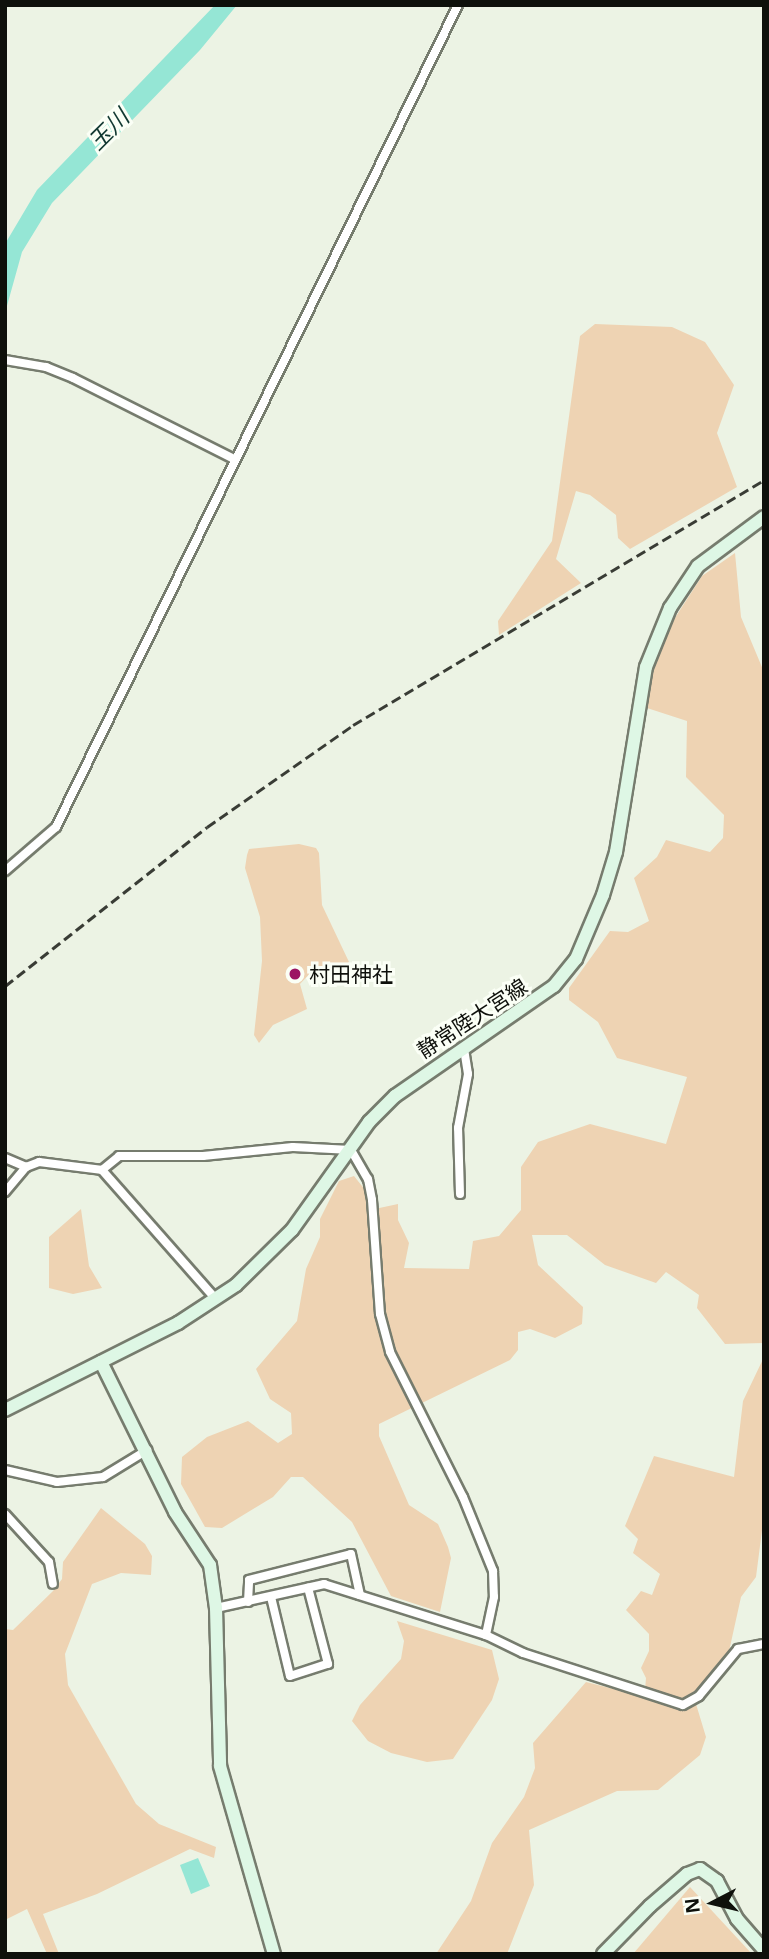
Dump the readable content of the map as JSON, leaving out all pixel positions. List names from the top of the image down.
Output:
{
  "streets": {
    "main road": ["静常陸大宮線"]
  },
  "water": ["玉川"],
  "places": ["村田神社"],
  "north": "left"
}
